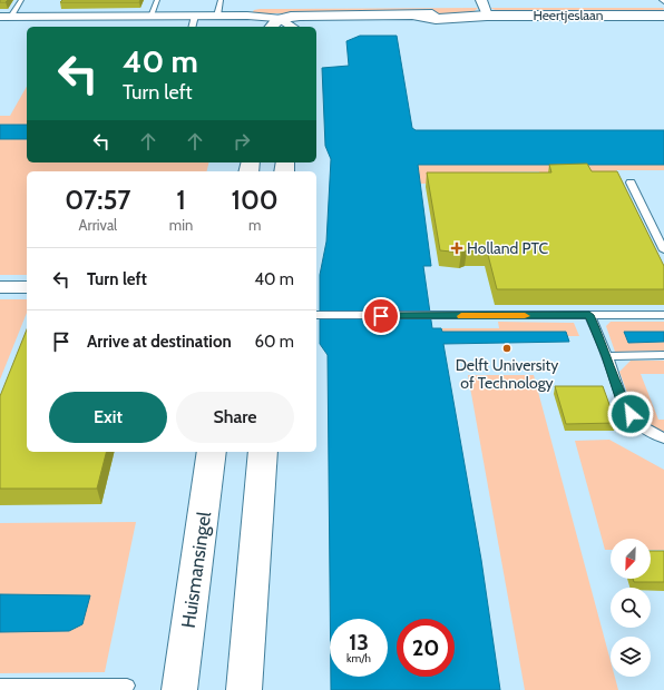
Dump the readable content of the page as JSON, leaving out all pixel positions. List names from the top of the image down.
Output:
{
  "streets": {
    "street": ["Heertjeslaan", "Huismansingel"]
  },
  "places": {
    "health": ["Holland PTC"],
    "other": ["Delft University of Technology"]
  },
  "north": "bottom left",
  "page": {
    "turn": ["40 m", "Turn left"],
    "eta": [
      "07:57",
      "Arrival",
      "1",
      "min",
      "100",
      "m"
    ],
    "list": [
      {
        "name": "Turn left",
        "value": "40 m"
      },
      {
        "name": "Arrive at destination",
        "value": "60 m"
      }
    ],
    "buttons": ["Exit", "Share"],
    "speed": "13 km/h",
    "limit": "20"
  }
}
